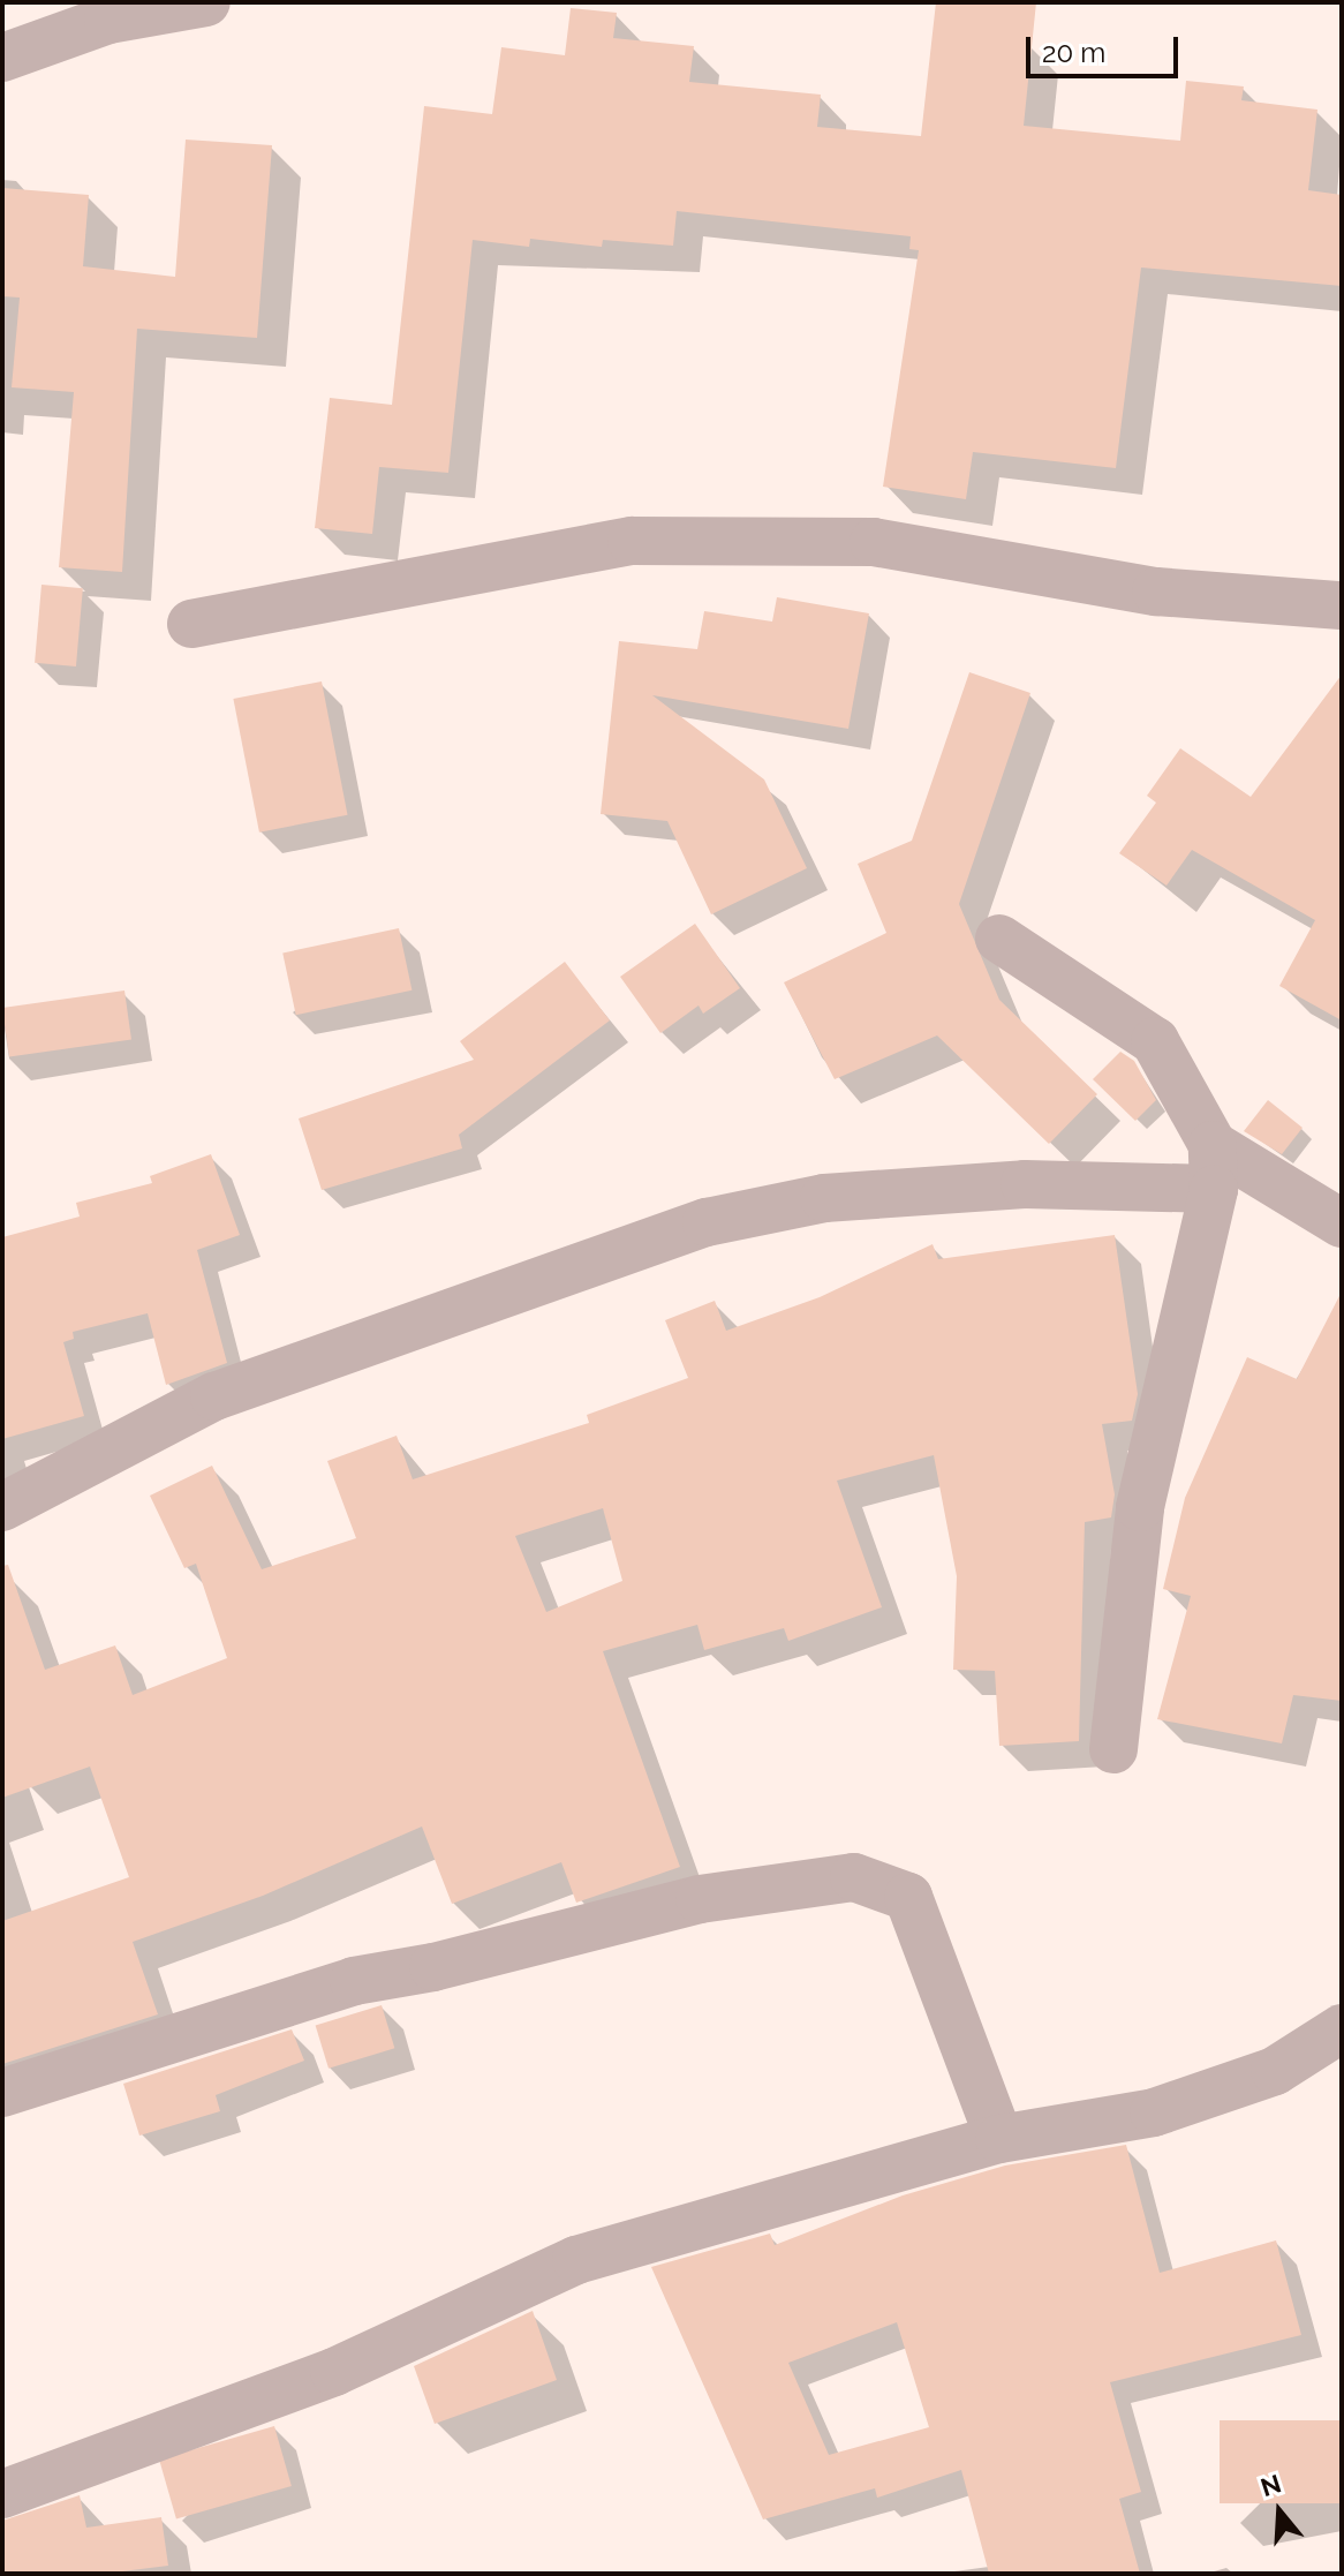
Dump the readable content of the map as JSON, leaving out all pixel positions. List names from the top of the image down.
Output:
{
  "scale_bar": "20 m",
  "north": "top"
}
